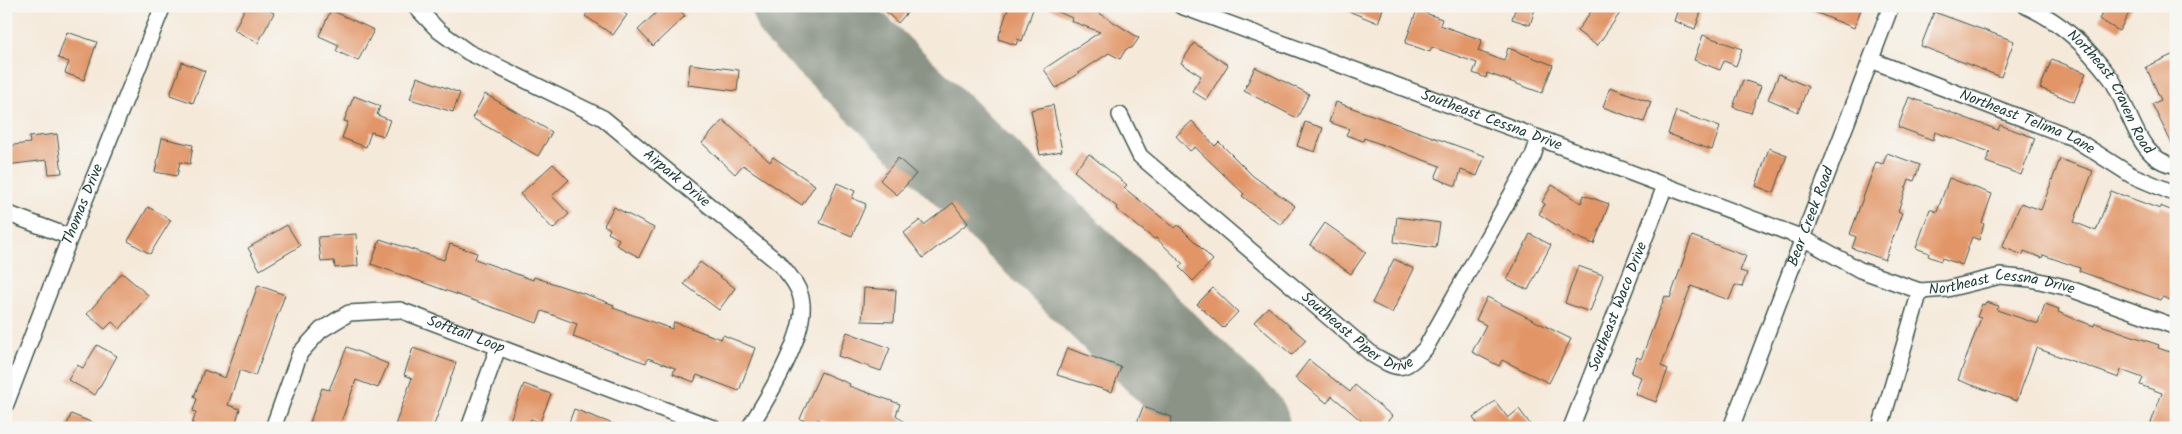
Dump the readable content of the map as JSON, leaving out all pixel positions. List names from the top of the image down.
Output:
{
  "streets": {
    "street": [
      "Northeast Craven Road",
      "Southeast Cessna Drive",
      "Northeast Telima Lane",
      "Airpark Drive",
      "Thomas Drive",
      "Bear Creek Road",
      "Northeast Cessna Drive",
      "Southeast Waco Drive",
      "Southeast Piper Drive",
      "Softtail Loop"
    ]
  },
  "crossings": [
    ["Southeast Cessna Drive", "Bear Creek Road"],
    ["Southeast Cessna Drive", "Northeast Cessna Drive"],
    ["Southeast Cessna Drive", "Southeast Waco Drive"],
    ["Southeast Cessna Drive", "Southeast Piper Drive"],
    ["Northeast Telima Lane", "Bear Creek Road"],
    ["Bear Creek Road", "Northeast Cessna Drive"]
  ]
}
